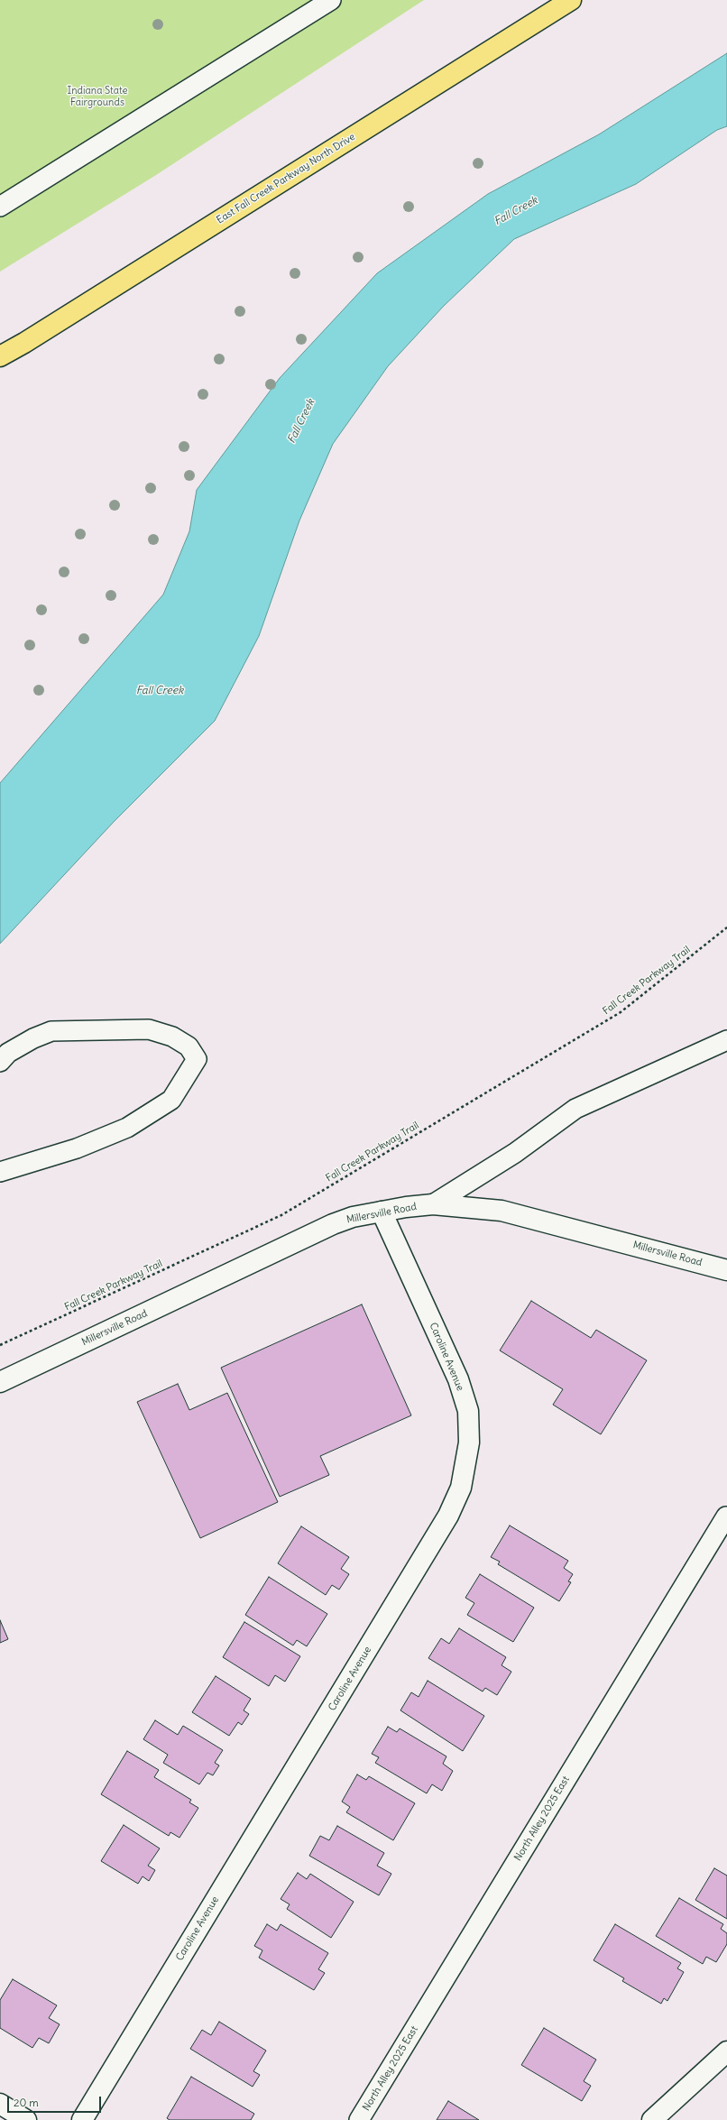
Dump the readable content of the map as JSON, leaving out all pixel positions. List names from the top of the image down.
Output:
{
  "streets": {
    "main road": ["East Fall Creek Parkway North Drive"],
    "street": ["Millersville Road", "Caroline Avenue"],
    "lane": ["North Alley 2025 East"],
    "path": ["Fall Creek Parkway Trail"]
  },
  "crossings": [
    ["Millersville Road", "Caroline Avenue"]
  ],
  "water": ["Fall Creek"],
  "parks": ["Indiana State Fairgrounds"],
  "scale_bar": "20 m"
}
